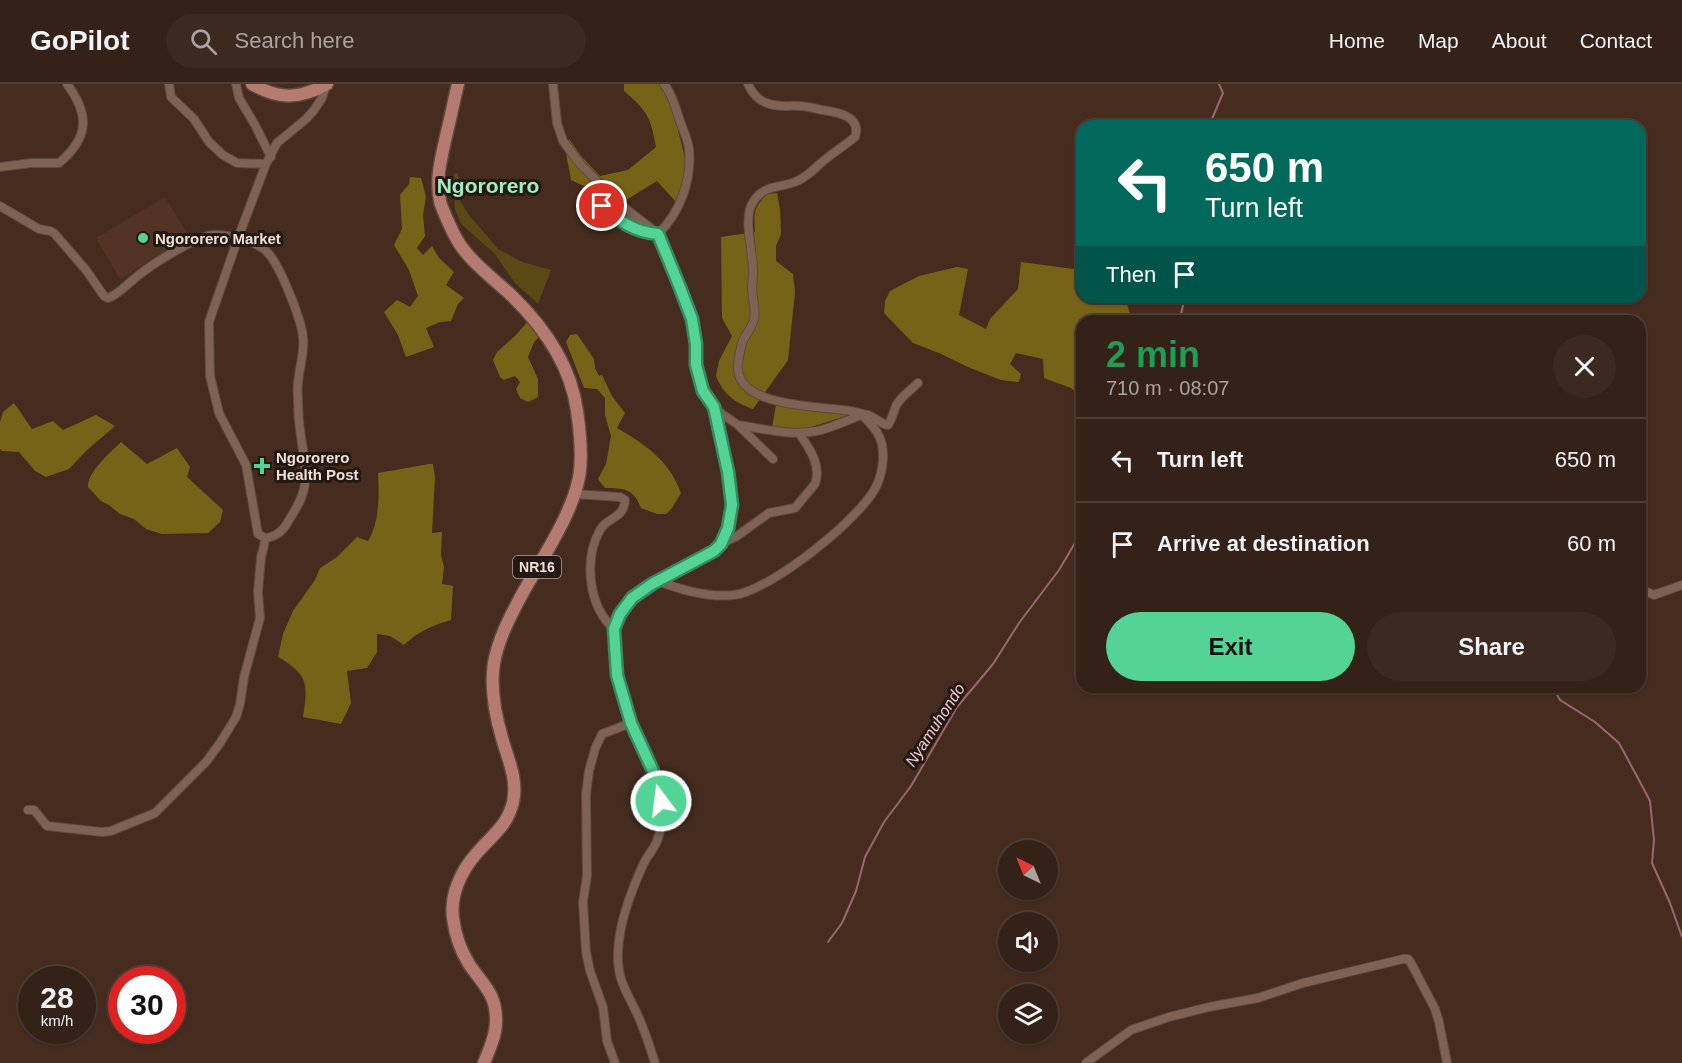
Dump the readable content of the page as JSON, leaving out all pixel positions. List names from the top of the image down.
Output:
{
  "streets": {
    "main road": ["NR16"]
  },
  "districts": ["Ngororero"],
  "water": ["Nyamuhondo"],
  "places": {
    "other": ["Ngororero Market"],
    "health": ["Ngororero Health Post"]
  },
  "north": "top left",
  "page": {
    "header": "GoPilot",
    "search": "Search here",
    "nav": [
      "Home",
      "Map",
      "About",
      "Contact"
    ],
    "turn": ["650 m", "Turn left"],
    "then": "Then",
    "heading": ["2 min", "710 m · 08:07"],
    "list": [
      {
        "name": "Turn left",
        "value": "650 m"
      },
      {
        "name": "Arrive at destination",
        "value": "60 m"
      }
    ],
    "buttons": ["Exit", "Share"],
    "speed": "28 km/h",
    "limit": "30"
  }
}
